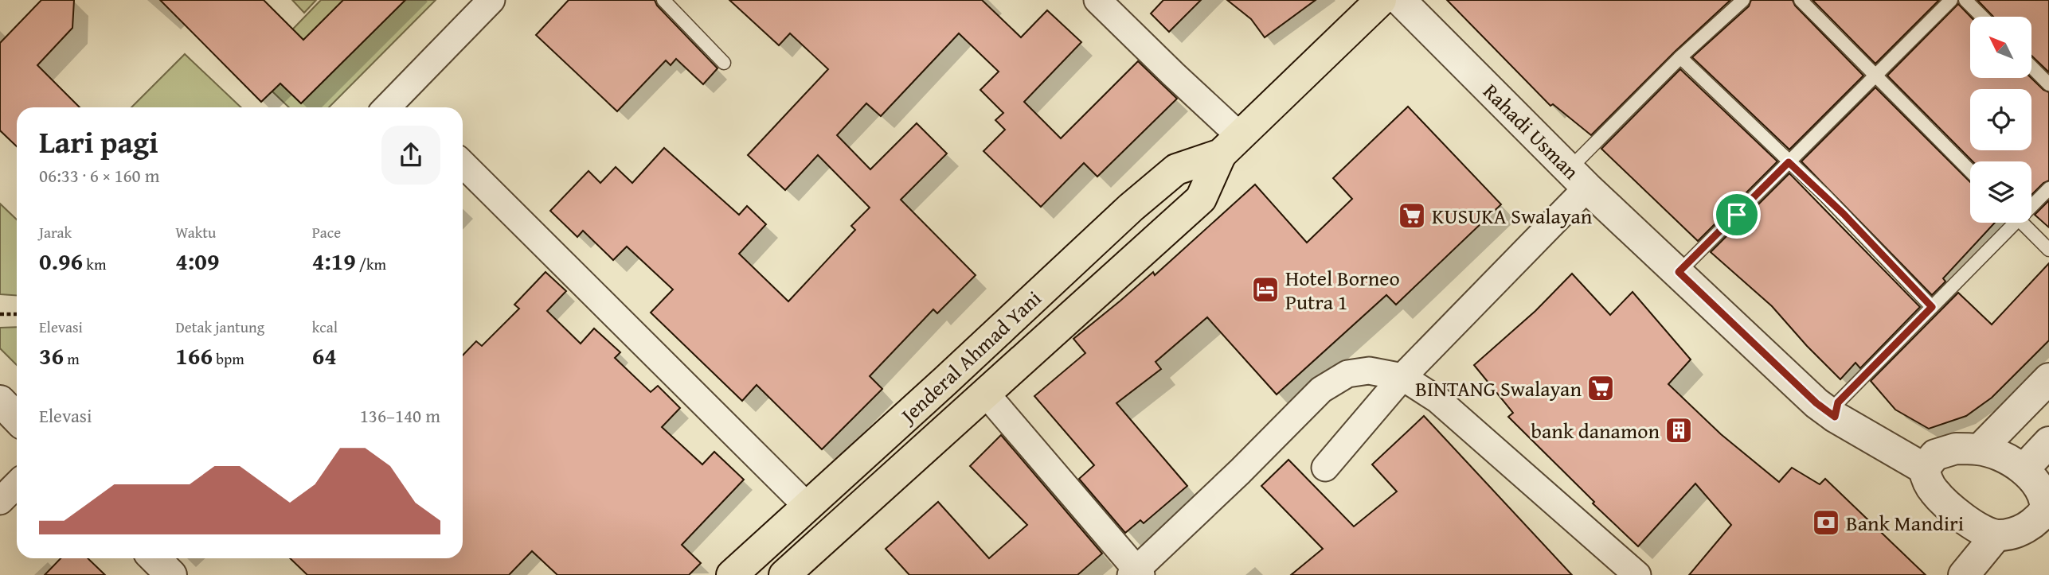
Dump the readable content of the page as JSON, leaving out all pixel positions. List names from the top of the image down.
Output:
{
  "streets": {
    "highway": ["Jenderal Ahmad Yani"],
    "street": ["Rahadi Usman"]
  },
  "places": {
    "supermarket": ["KUSUKA Swalayan", "BINTANG Swalayan"],
    "hotel": ["Hotel Borneo Putra 1"],
    "building": ["bank danamon"],
    "bank": ["Bank Mandiri"]
  },
  "north": "top left",
  "page": {
    "heading": ["Lari pagi", "06:33 · 6 × 160 m"],
    "stats": [
      ["Jarak", "0.96 km"],
      ["Waktu", "4:09"],
      ["Pace", "4:19 /km"],
      ["Elevasi", "36 m"],
      ["Detak jantung", "166 bpm"],
      ["kcal", "64"]
    ],
    "chart": ["Elevasi", "136–140 m"]
  }
}
